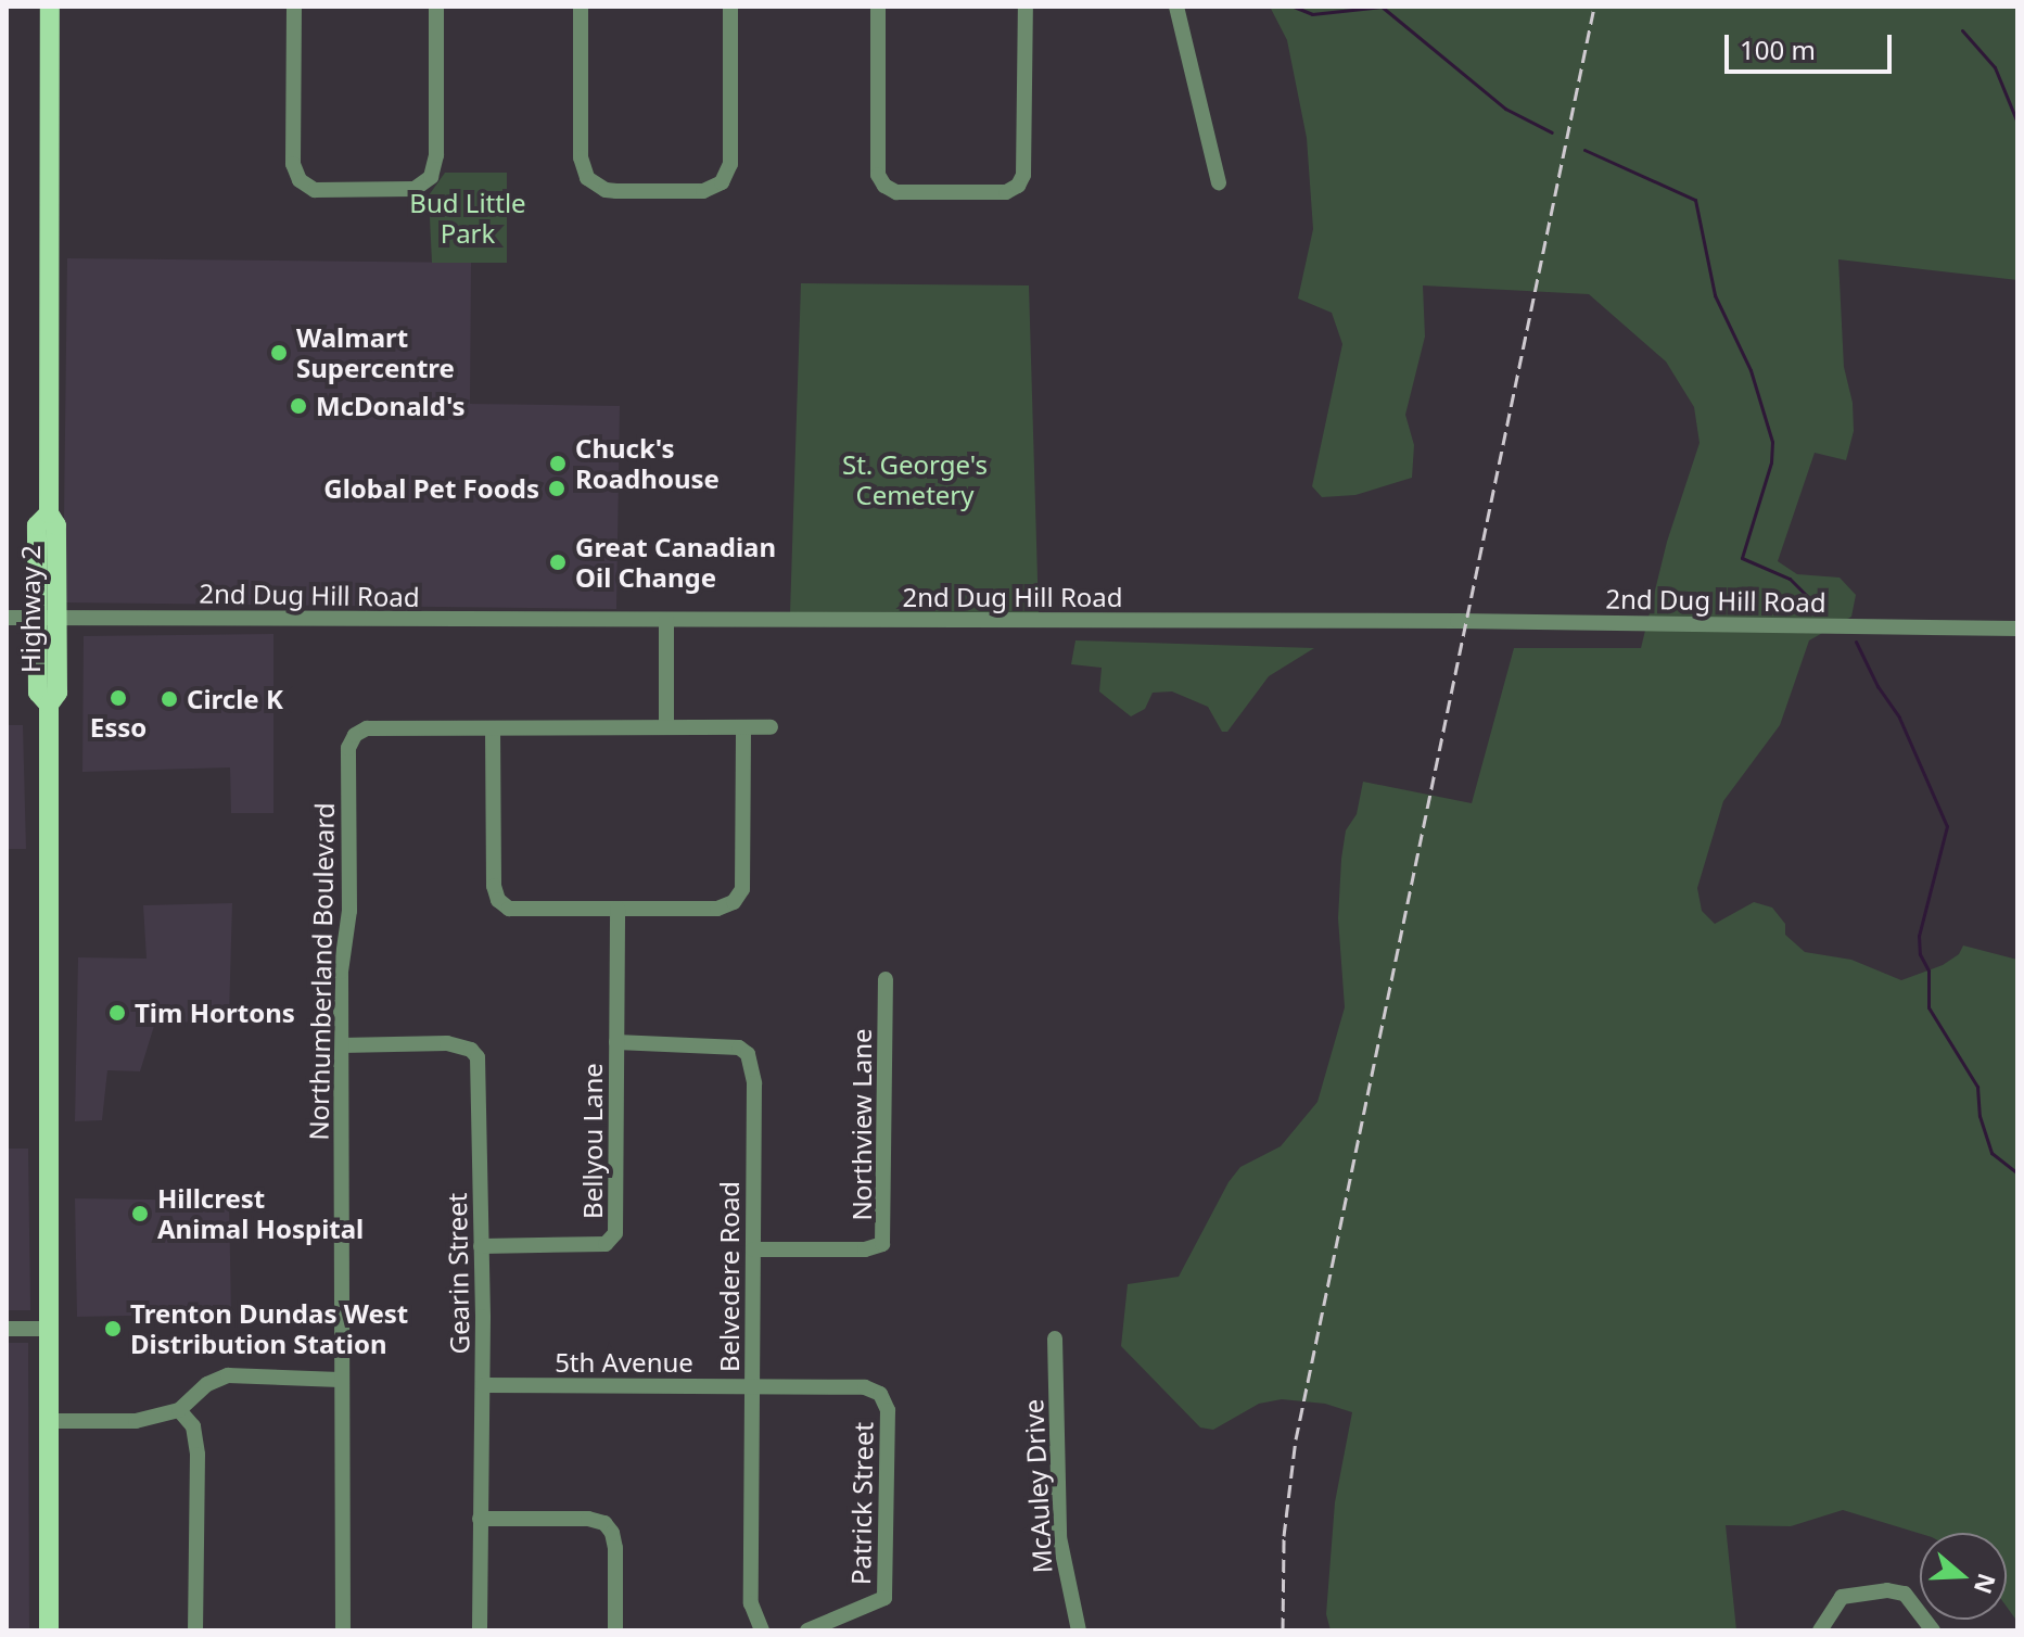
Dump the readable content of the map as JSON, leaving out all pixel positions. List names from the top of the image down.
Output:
{
  "streets": {
    "main road": ["Highway 2"],
    "street": [
      "2nd Dug Hill Road",
      "Northumberland Boulevard",
      "Northview Lane",
      "Bellyou Lane",
      "Gearin Street",
      "Belvedere Road",
      "5th Avenue",
      "McAuley Drive",
      "Patrick Street"
    ]
  },
  "crossings": [
    ["2nd Dug Hill Road", "Highway 2"],
    ["Northumberland Boulevard", "Gearin Street"],
    ["Northview Lane", "Belvedere Road"],
    ["Bellyou Lane", "Gearin Street"],
    ["Bellyou Lane", "Belvedere Road"],
    ["Gearin Street", "5th Avenue"],
    ["Belvedere Road", "5th Avenue"],
    ["5th Avenue", "Patrick Street"]
  ],
  "parks": ["Bud Little Park", "St. George's Cemetery"],
  "places": [
    "Walmart Supercentre",
    "McDonald's",
    "Chuck's Roadhouse",
    "Global Pet Foods",
    "Great Canadian Oil Change",
    "Esso",
    "Circle K",
    "Tim Hortons",
    "Hillcrest Animal Hospital",
    "Trenton Dundas West Distribution Station"
  ],
  "scale_bar": "100 m",
  "north": "right"
}
